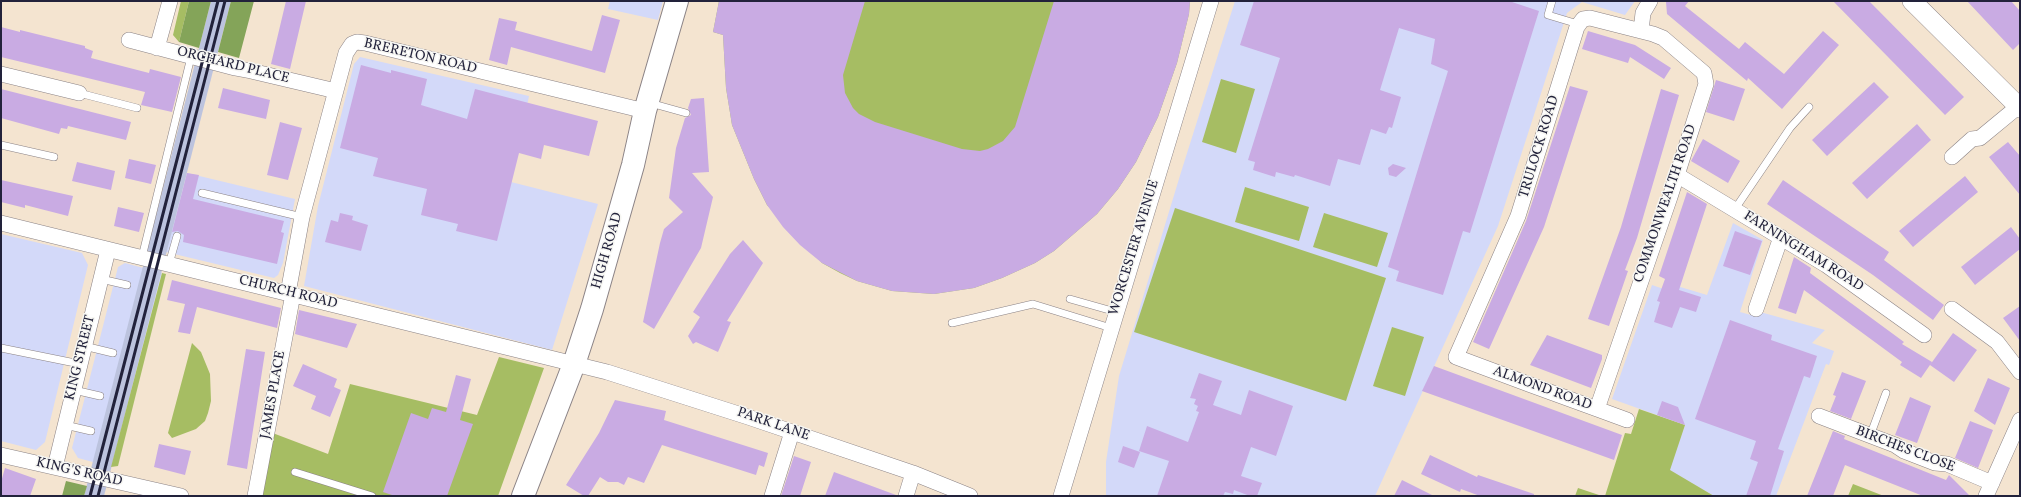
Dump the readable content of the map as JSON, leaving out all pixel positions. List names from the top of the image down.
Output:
{
  "streets": {
    "main road": ["HIGH ROAD"],
    "street": [
      "BRERETON ROAD",
      "ORCHARD PLACE",
      "TRULOCK ROAD",
      "COMMONWEALTH ROAD",
      "WORCESTER AVENUE",
      "FARNINGHAM ROAD",
      "CHURCH ROAD",
      "KING STREET",
      "ALMOND ROAD",
      "JAMES PLACE",
      "PARK LANE",
      "BIRCHES CLOSE",
      "KING'S ROAD"
    ]
  },
  "crossings": [
    ["BRERETON ROAD", "ORCHARD PLACE"],
    ["BRERETON ROAD", "HIGH ROAD"],
    ["BRERETON ROAD", "CHURCH ROAD"],
    ["BRERETON ROAD", "JAMES PLACE"],
    ["TRULOCK ROAD", "ALMOND ROAD"],
    ["COMMONWEALTH ROAD", "FARNINGHAM ROAD"],
    ["COMMONWEALTH ROAD", "ALMOND ROAD"],
    ["HIGH ROAD", "CHURCH ROAD"],
    ["HIGH ROAD", "PARK LANE"],
    ["CHURCH ROAD", "KING STREET"],
    ["CHURCH ROAD", "JAMES PLACE"],
    ["CHURCH ROAD", "PARK LANE"],
    ["KING STREET", "KING'S ROAD"]
  ]
}
